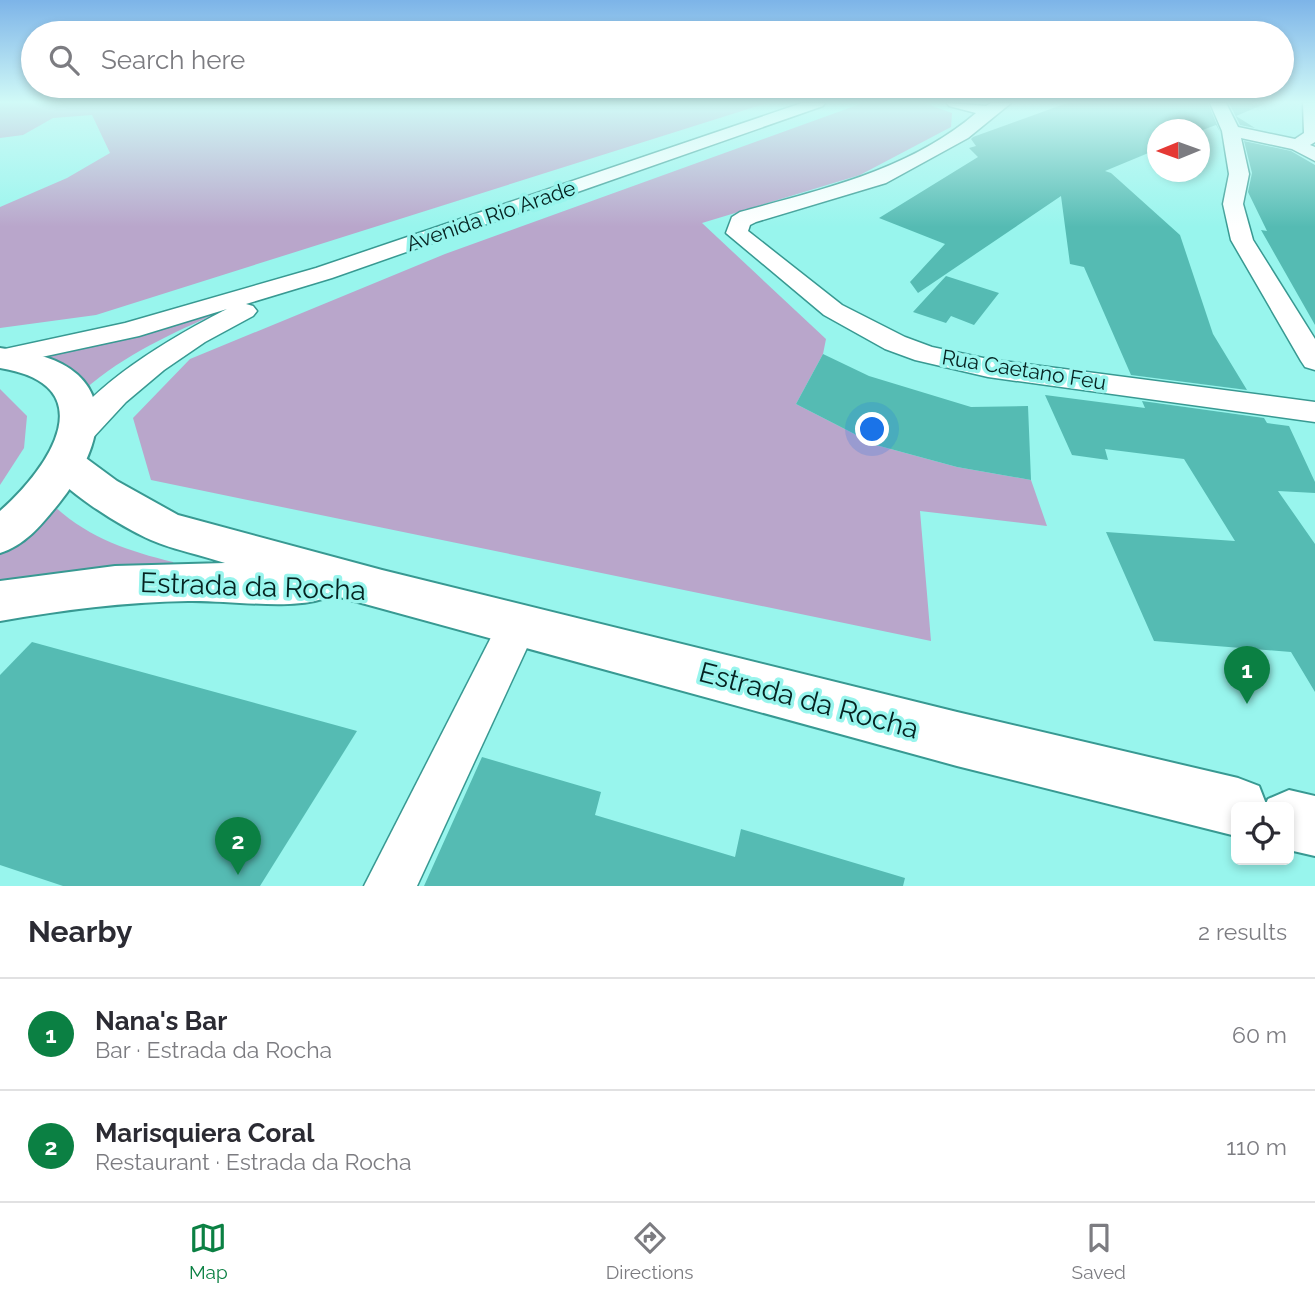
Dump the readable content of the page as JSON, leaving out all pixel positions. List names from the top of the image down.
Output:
{
  "streets": {
    "street": ["Avenida Rio Arade", "Rua Caetano Feu", "Estrada da Rocha"]
  },
  "north": "left",
  "page": {
    "search": "Search here",
    "pins": ["1", "2"],
    "heading": ["Nearby", "2 results"],
    "list": [
      {
        "mark": "1",
        "name": "Nana's Bar",
        "note": "Bar · Estrada da Rocha",
        "value": "60 m"
      },
      {
        "mark": "2",
        "name": "Marisquiera Coral",
        "note": "Restaurant · Estrada da Rocha",
        "value": "110 m"
      }
    ],
    "nav": ["Map", "Directions", "Saved"]
  }
}
